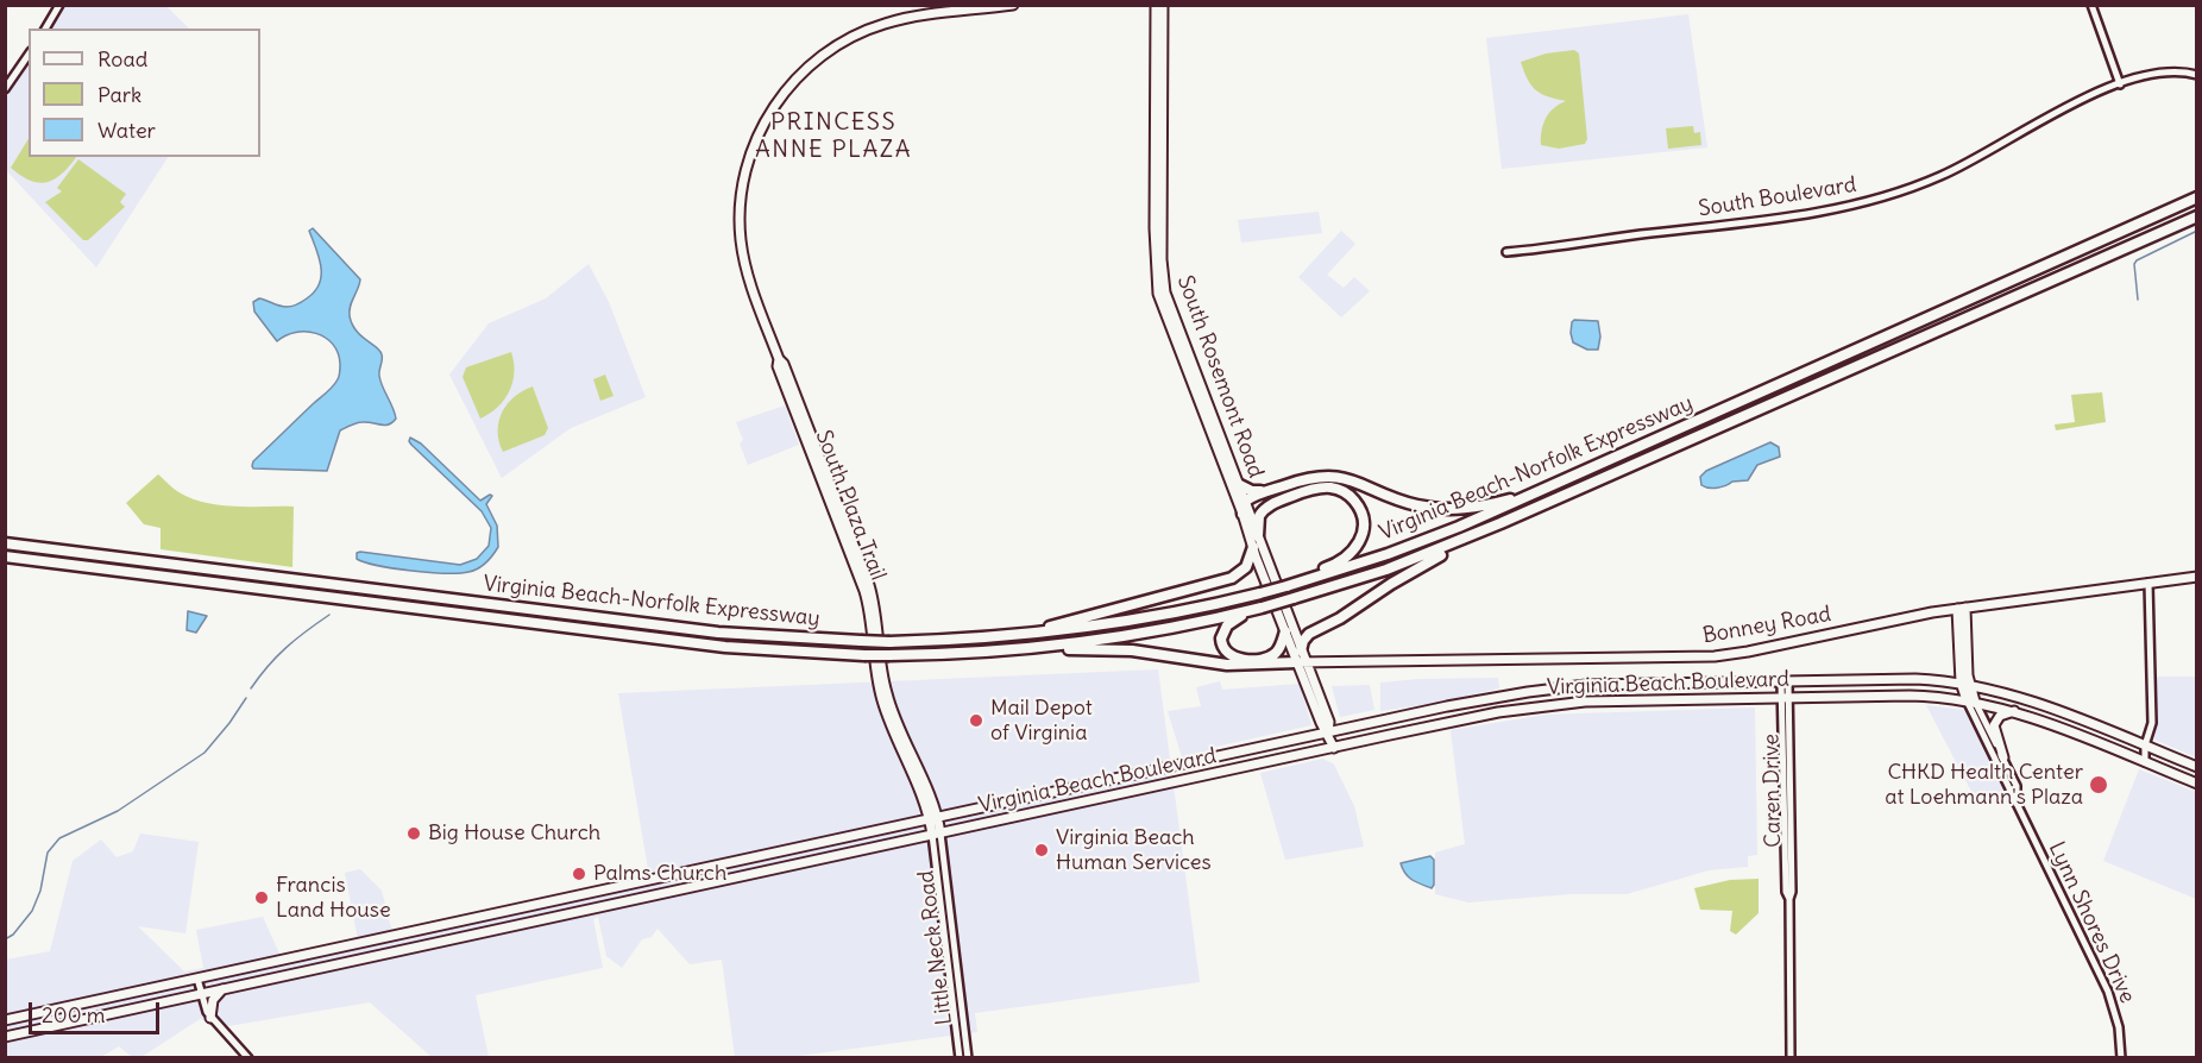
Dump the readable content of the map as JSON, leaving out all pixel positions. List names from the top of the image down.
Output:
{
  "streets": {
    "highway": ["Virginia Beach-Norfolk Expressway"],
    "main road": [
      "South Rosemont Road",
      "South Plaza Trail",
      "Bonney Road",
      "Virginia Beach Boulevard",
      "Lynn Shores Drive"
    ],
    "street": ["South Boulevard", "Caren Drive", "Little Neck Road"]
  },
  "crossings": [
    ["South Rosemont Road", "Bonney Road"],
    ["South Plaza Trail", "Virginia Beach Boulevard"],
    ["South Plaza Trail", "Little Neck Road"],
    ["Bonney Road", "Lynn Shores Drive"],
    ["Virginia Beach Boulevard", "Caren Drive"],
    ["Virginia Beach Boulevard", "Lynn Shores Drive"],
    ["Virginia Beach Boulevard", "Little Neck Road"]
  ],
  "districts": ["PRINCESS ANNE PLAZA"],
  "places": [
    "Mail Depot of Virginia",
    "CHKD Health Center at Loehmann's Plaza",
    "Big House Church",
    "Virginia Beach Human Services",
    "Palms Church",
    "Francis Land House"
  ],
  "legend": ["Road", "Park", "Water"],
  "scale_bar": "200 m"
}
